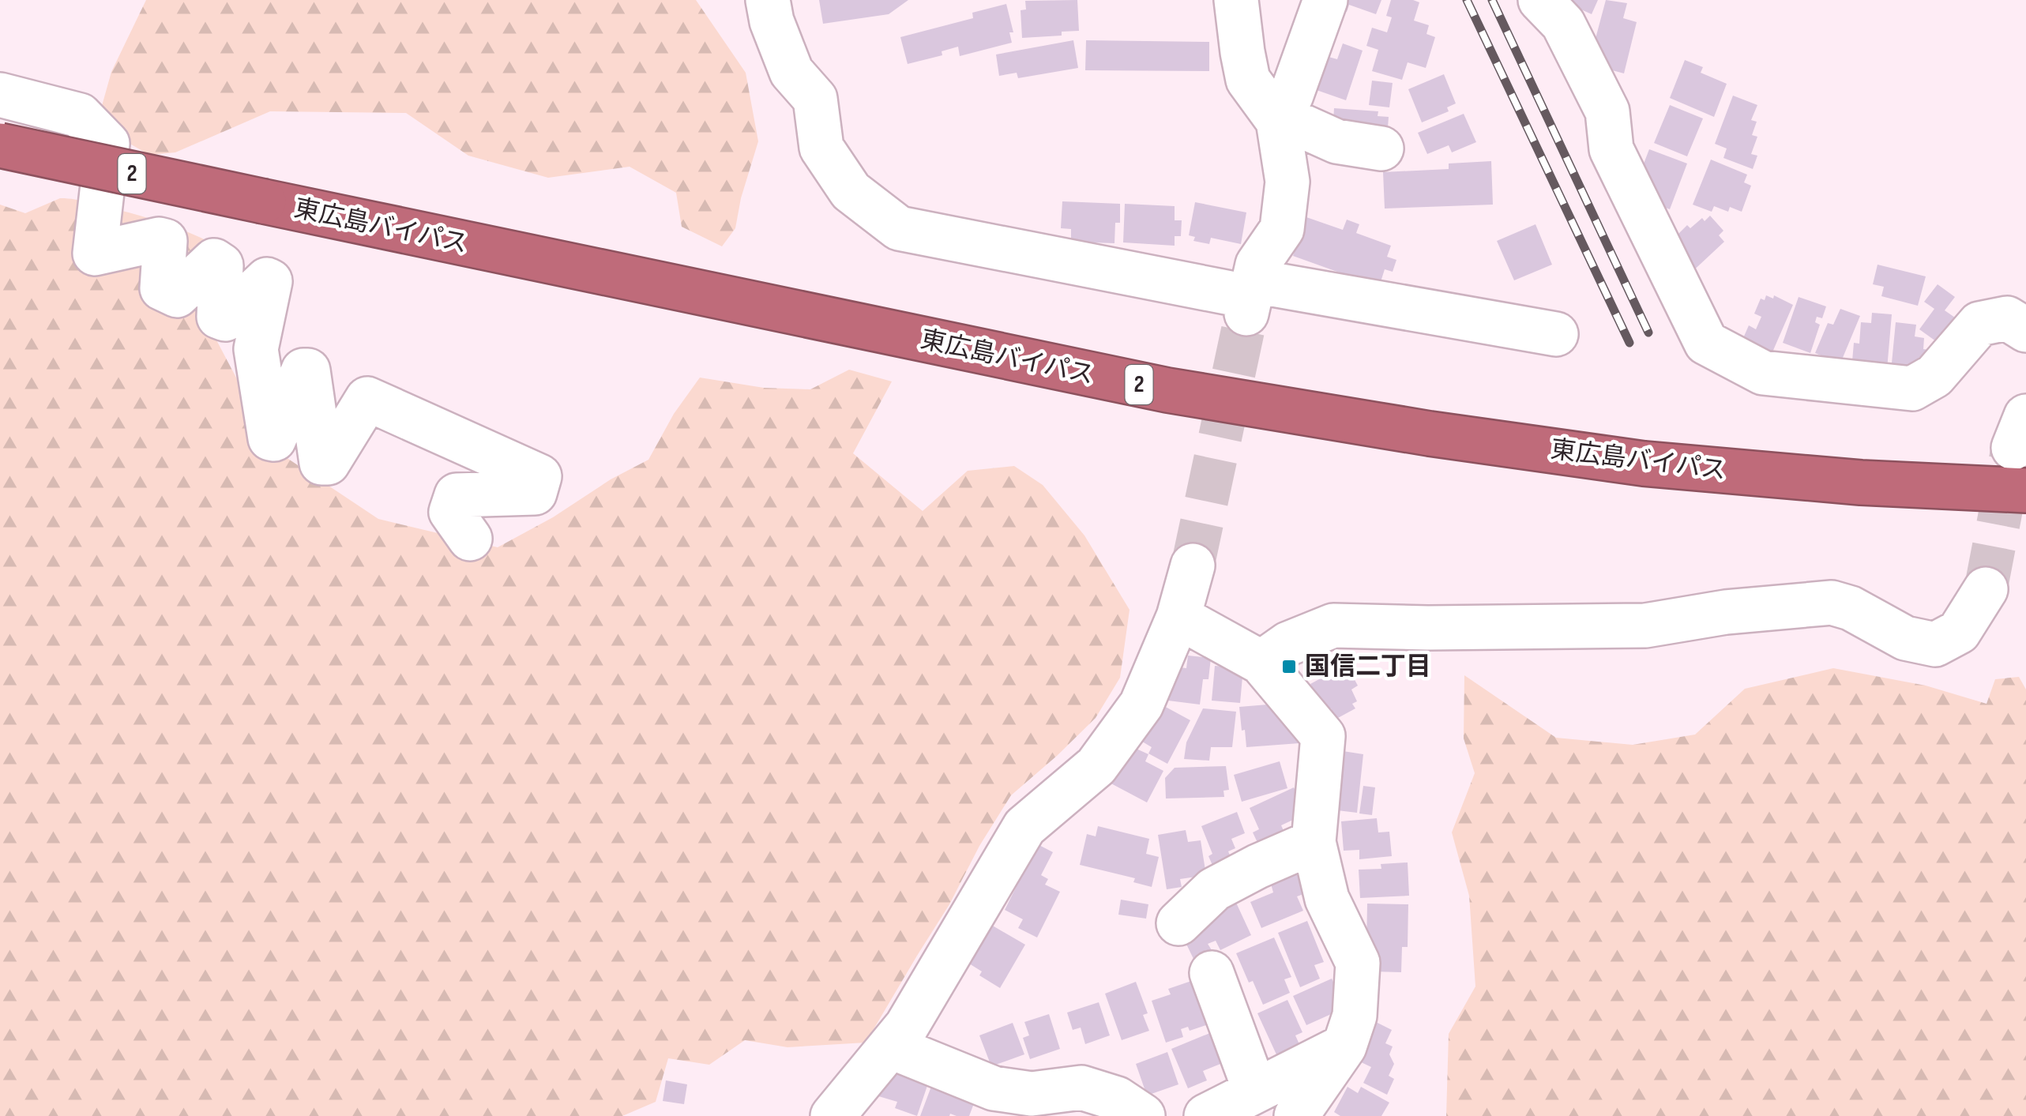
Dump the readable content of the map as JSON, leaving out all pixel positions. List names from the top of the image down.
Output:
{
  "streets": {
    "highway": ["2", "東広島バイパス"]
  },
  "places": {
    "transit": ["国信二丁目"]
  }
}
